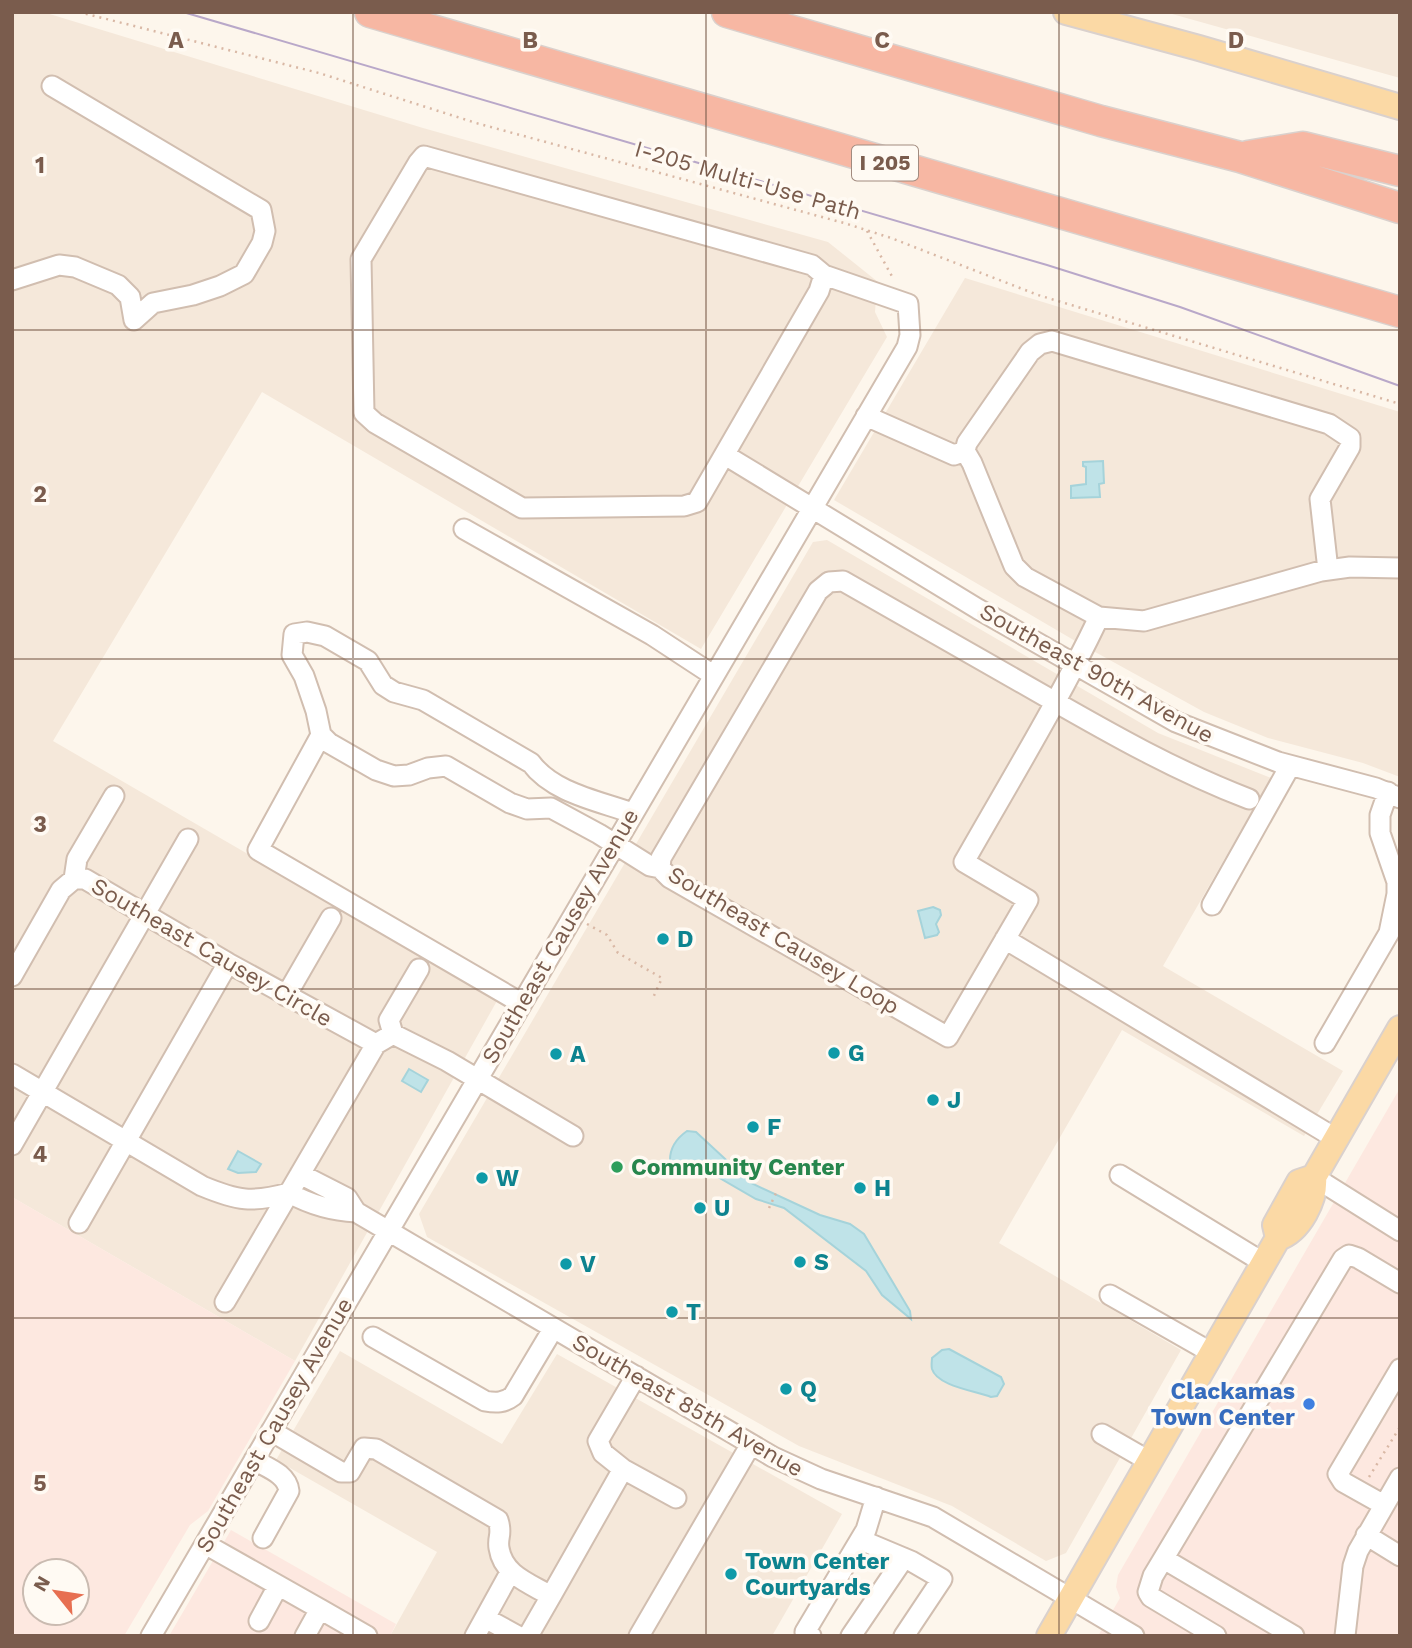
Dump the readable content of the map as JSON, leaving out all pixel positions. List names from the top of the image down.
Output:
{
  "streets": {
    "highway": ["I 205"],
    "street": [
      "Southeast 90th Avenue",
      "Southeast Causey Avenue",
      "Southeast Causey Loop",
      "Southeast Causey Circle",
      "Southeast 85th Avenue"
    ],
    "path": ["I-205 Multi-Use Path"]
  },
  "crossings": [
    ["Southeast 90th Avenue", "Southeast Causey Avenue"],
    ["Southeast 90th Avenue", "Southeast Causey Loop"],
    ["Southeast Causey Avenue", "Southeast Causey Circle"],
    ["Southeast Causey Avenue", "Southeast 85th Avenue"]
  ],
  "places": [
    "D",
    "G",
    "A",
    "J",
    "F",
    "Community Center",
    "W",
    "H",
    "U",
    "S",
    "V",
    "T",
    "Q",
    "Clackamas Town Center",
    "Town Center Courtyards"
  ],
  "north": "top left",
  "grid": {
    "columns": [
      "A",
      "B",
      "C",
      "D"
    ],
    "rows": [
      "1",
      "2",
      "3",
      "4",
      "5"
    ]
  }
}
